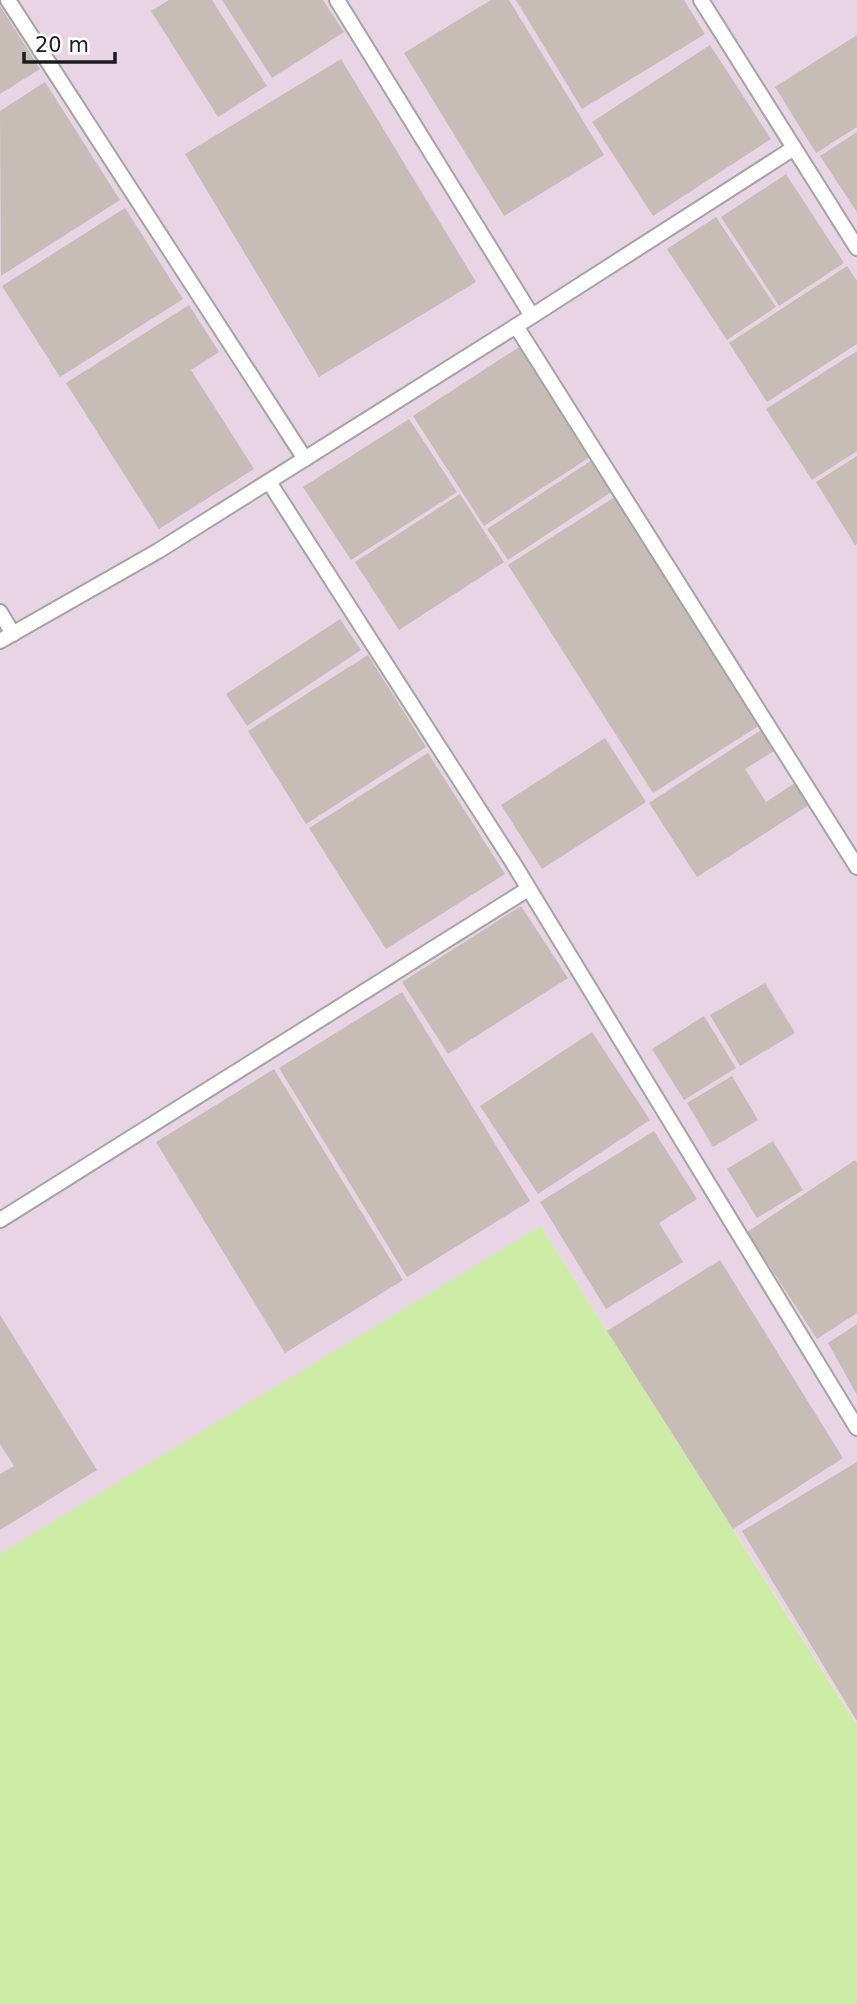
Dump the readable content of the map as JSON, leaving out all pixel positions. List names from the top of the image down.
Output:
{
  "scale_bar": "20 m"
}
